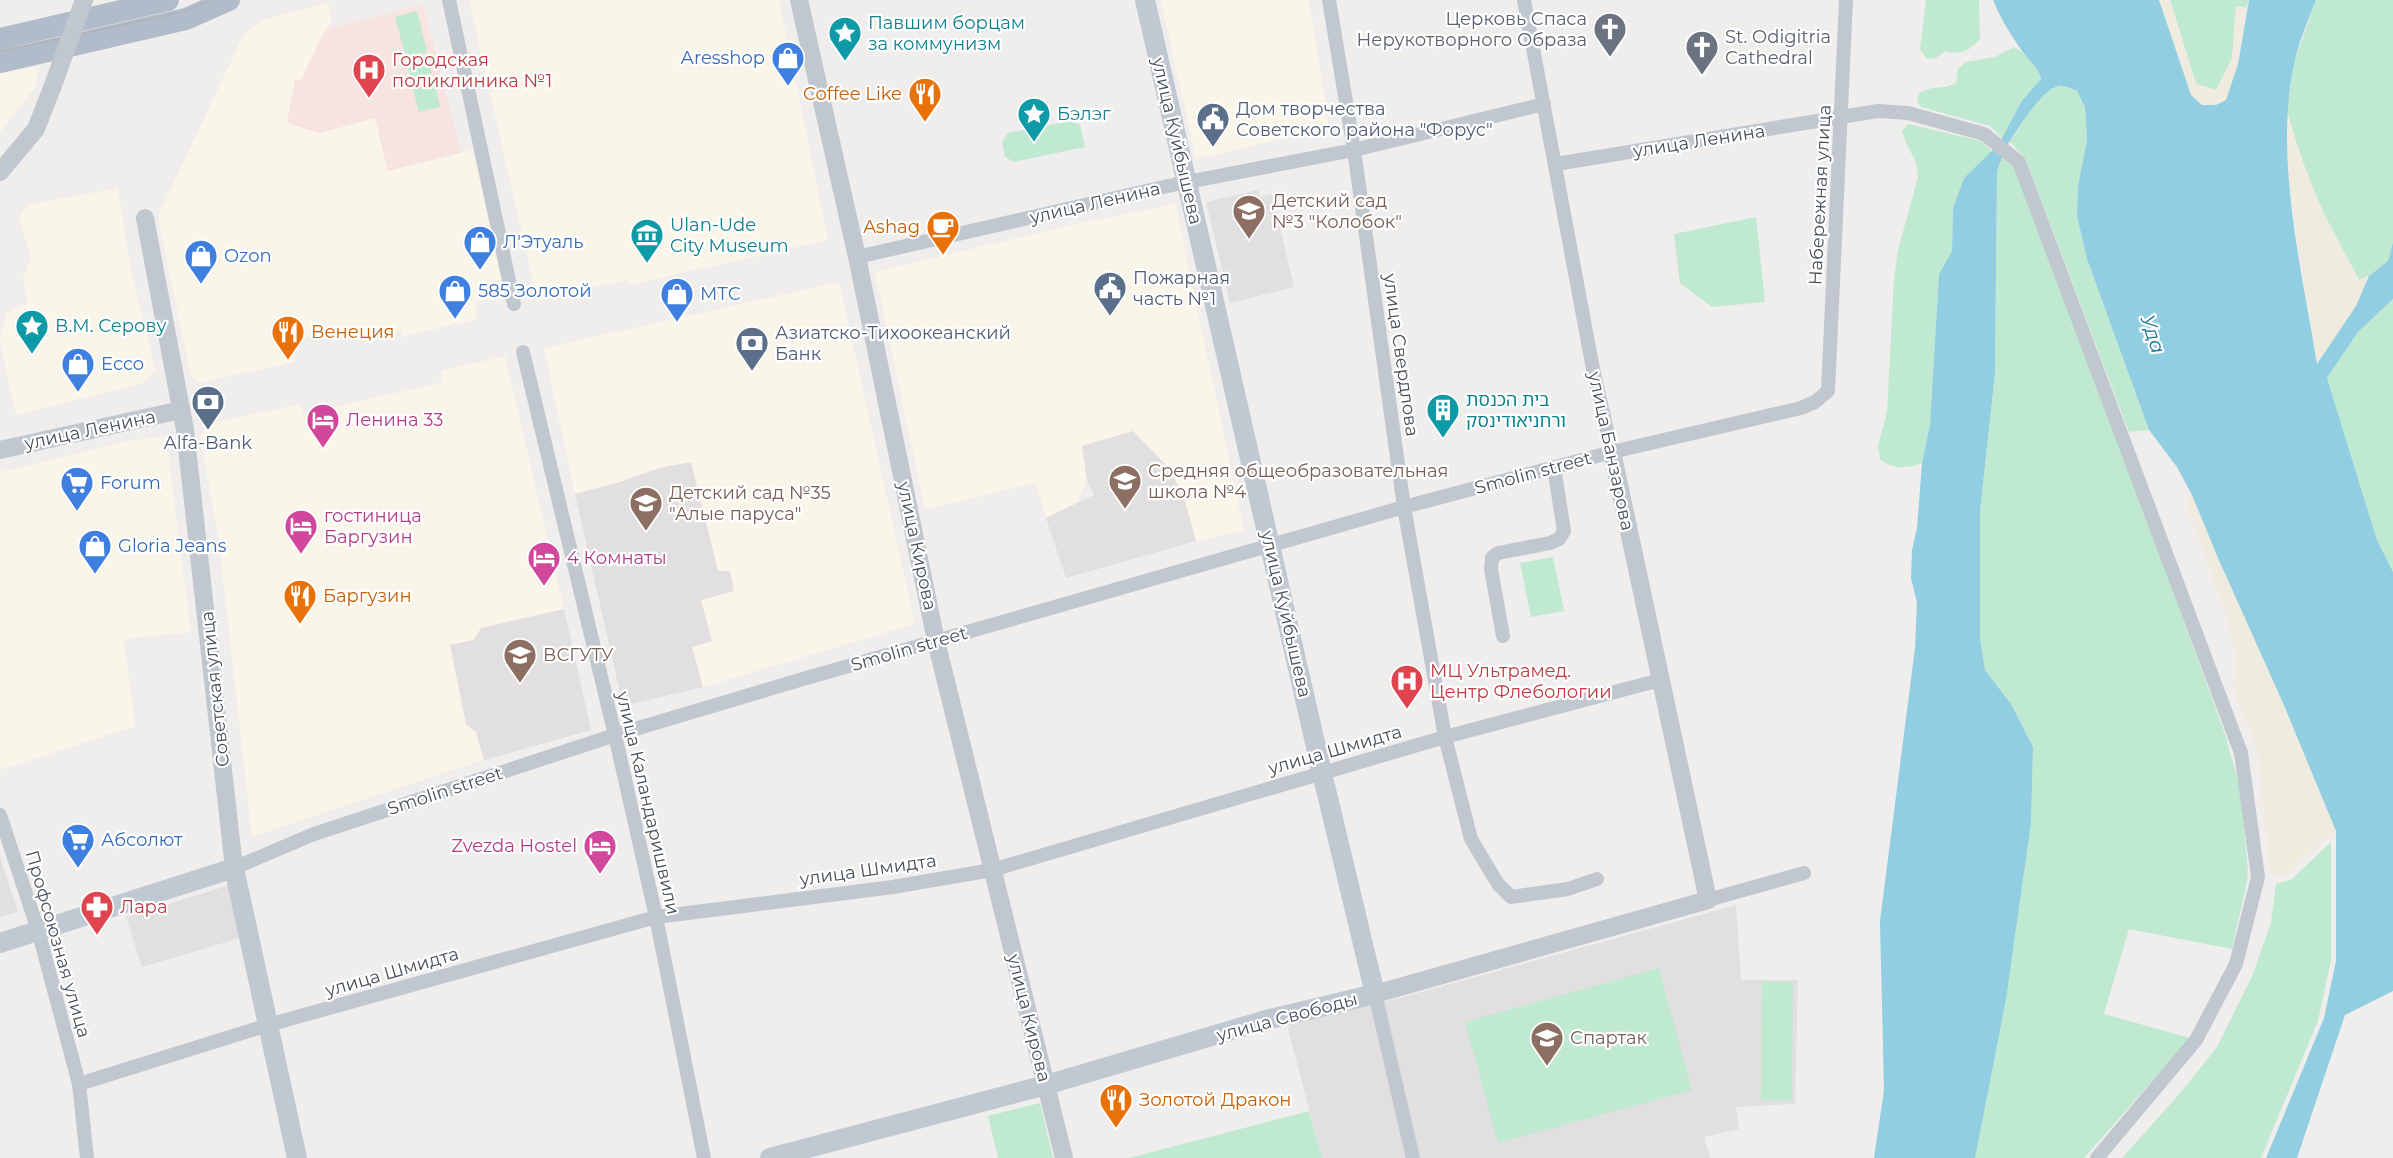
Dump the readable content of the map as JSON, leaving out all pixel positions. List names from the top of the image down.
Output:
{
  "streets": {
    "main road": [
      "улица Куйбышева",
      "Smolin street",
      "Советская улица",
      "улица Свободы"
    ],
    "street": [
      "улица Ленина",
      "Набережная улица",
      "улица Свердлова",
      "улица Банзарова",
      "улица Кирова",
      "улица Шмидта",
      "улица Каландаришвили",
      "Профсоюзная улица"
    ]
  },
  "crossings": [
    ["улица Куйбышева", "улица Ленина"],
    ["улица Куйбышева", "Smolin street"],
    ["улица Куйбышева", "улица Шмидта"],
    ["улица Куйбышева", "улица Свободы"],
    ["улица Ленина", "Набережная улица"],
    ["улица Ленина", "улица Свердлова"],
    ["улица Ленина", "улица Банзарова"],
    ["улица Ленина", "улица Кирова"],
    ["улица Ленина", "Советская улица"],
    ["Набережная улица", "Smolin street"],
    ["улица Свердлова", "Smolin street"],
    ["улица Свердлова", "улица Шмидта"],
    ["улица Банзарова", "Smolin street"],
    ["улица Банзарова", "улица Шмидта"],
    ["улица Банзарова", "улица Свободы"],
    ["Smolin street", "улица Кирова"],
    ["Smolin street", "Советская улица"],
    ["Smolin street", "улица Каландаришвили"],
    ["Smolin street", "Профсоюзная улица"],
    ["улица Кирова", "улица Шмидта"],
    ["улица Кирова", "улица Свободы"],
    ["Советская улица", "улица Шмидта"],
    ["улица Шмидта", "улица Каландаришвили"],
    ["улица Шмидта", "Профсоюзная улица"]
  ],
  "water": ["Уда"],
  "places": {
    "church": ["Церковь Спаса Нерукотворного Образа", "St. Odigitria Cathedral"],
    "place": ["Павшим борцам за коммунизм", "Бэлэг", "В.М. Серову"],
    "shop": [
      "Аresshop",
      "Л'Этуаль",
      "Ozon",
      "585 Золотой",
      "МТС",
      "Ecco",
      "Gloria Jeans"
    ],
    "hospital": ["Городская поликлиника №1", "МЦ Ультрамед. Центр Флебологии"],
    "restaurant": [
      "Coffee Like",
      "Венеция",
      "Баргузин",
      "Золотой Дракон"
    ],
    "public building": ["Дом творчества Советского района \"Форус\"", "Пожарная часть №1"],
    "school or university": [
      "Детский сад №3 \"Колобок\"",
      "Средняя общеобразовательная школа №4",
      "Детский сад №35 \"Алые паруса\"",
      "ВСГУТУ",
      "Спартак"
    ],
    "cafe": ["Ashag"],
    "museum": ["Ulan-Ude City Museum"],
    "bank": ["Азиатско-Тихоокеанский Банк", "Alfa-Bank"],
    "building": ["בית הכנסת ורחניאודינסק"],
    "hotel": [
      "Ленина 33",
      "гостиница Баргузин",
      "4 Комнаты",
      "Zvezda Hostel"
    ],
    "supermarket": ["Forum", "Абсолют"],
    "pharmacy": ["Лара"]
  }
}
